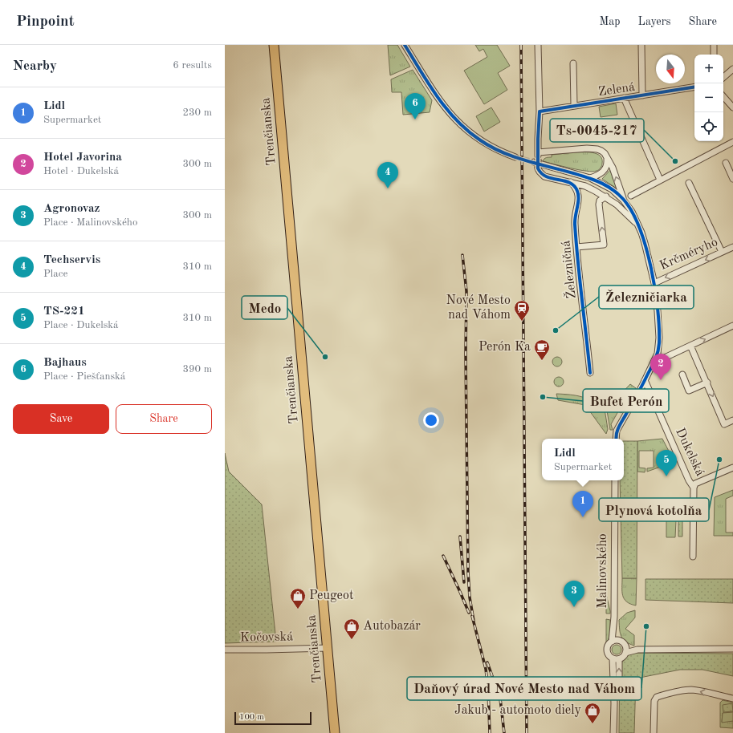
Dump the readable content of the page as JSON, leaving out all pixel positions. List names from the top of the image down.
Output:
{
  "streets": {
    "main road": ["Trenčianska"],
    "street": [
      "Zelená",
      "Krčméryho",
      "Železničná",
      "Dukelská",
      "Malinovského",
      "Kočovská"
    ]
  },
  "crossings": [
    ["Trenčianska", "Kočovská"]
  ],
  "one_way": ["Krčméryho"],
  "places": {
    "other": [
      "Ts-0045-217",
      "Železničiarka",
      "Medo",
      "Bufet Perón",
      "Plynová kotolňa",
      "Daňový úrad Nové Mesto nad Váhom"
    ],
    "station": ["Nové Mesto nad Váhom"],
    "cafe": ["Perón Ka"],
    "shop": ["Peugeot", "Autobazár", "Jakub - automoto diely"]
  },
  "scale_bar": "100 m",
  "north": "bottom",
  "page": {
    "header": "Pinpoint",
    "nav": ["Map", "Layers", "Share"],
    "heading": ["Nearby", "6 results"],
    "map_buttons": ["+", "−"],
    "list": [
      {
        "mark": "1",
        "name": "Lidl",
        "note": "Supermarket",
        "value": "230 m"
      },
      {
        "mark": "2",
        "name": "Hotel Javorina",
        "note": "Hotel · Dukelská",
        "value": "300 m"
      },
      {
        "mark": "3",
        "name": "Agronovaz",
        "note": "Place · Malinovského",
        "value": "300 m"
      },
      {
        "mark": "4",
        "name": "Techservis",
        "note": "Place",
        "value": "310 m"
      },
      {
        "mark": "5",
        "name": "TS-221",
        "note": "Place · Dukelská",
        "value": "310 m"
      },
      {
        "mark": "6",
        "name": "Bajhaus",
        "note": "Place · Piešťanská",
        "value": "390 m"
      }
    ],
    "pins": [
      "6",
      "4",
      "2",
      "5",
      "1",
      "3"
    ],
    "buttons": ["Save", "Share"],
    "popup": ["Lidl", "Supermarket"],
    "scale": "100 m"
  }
}
